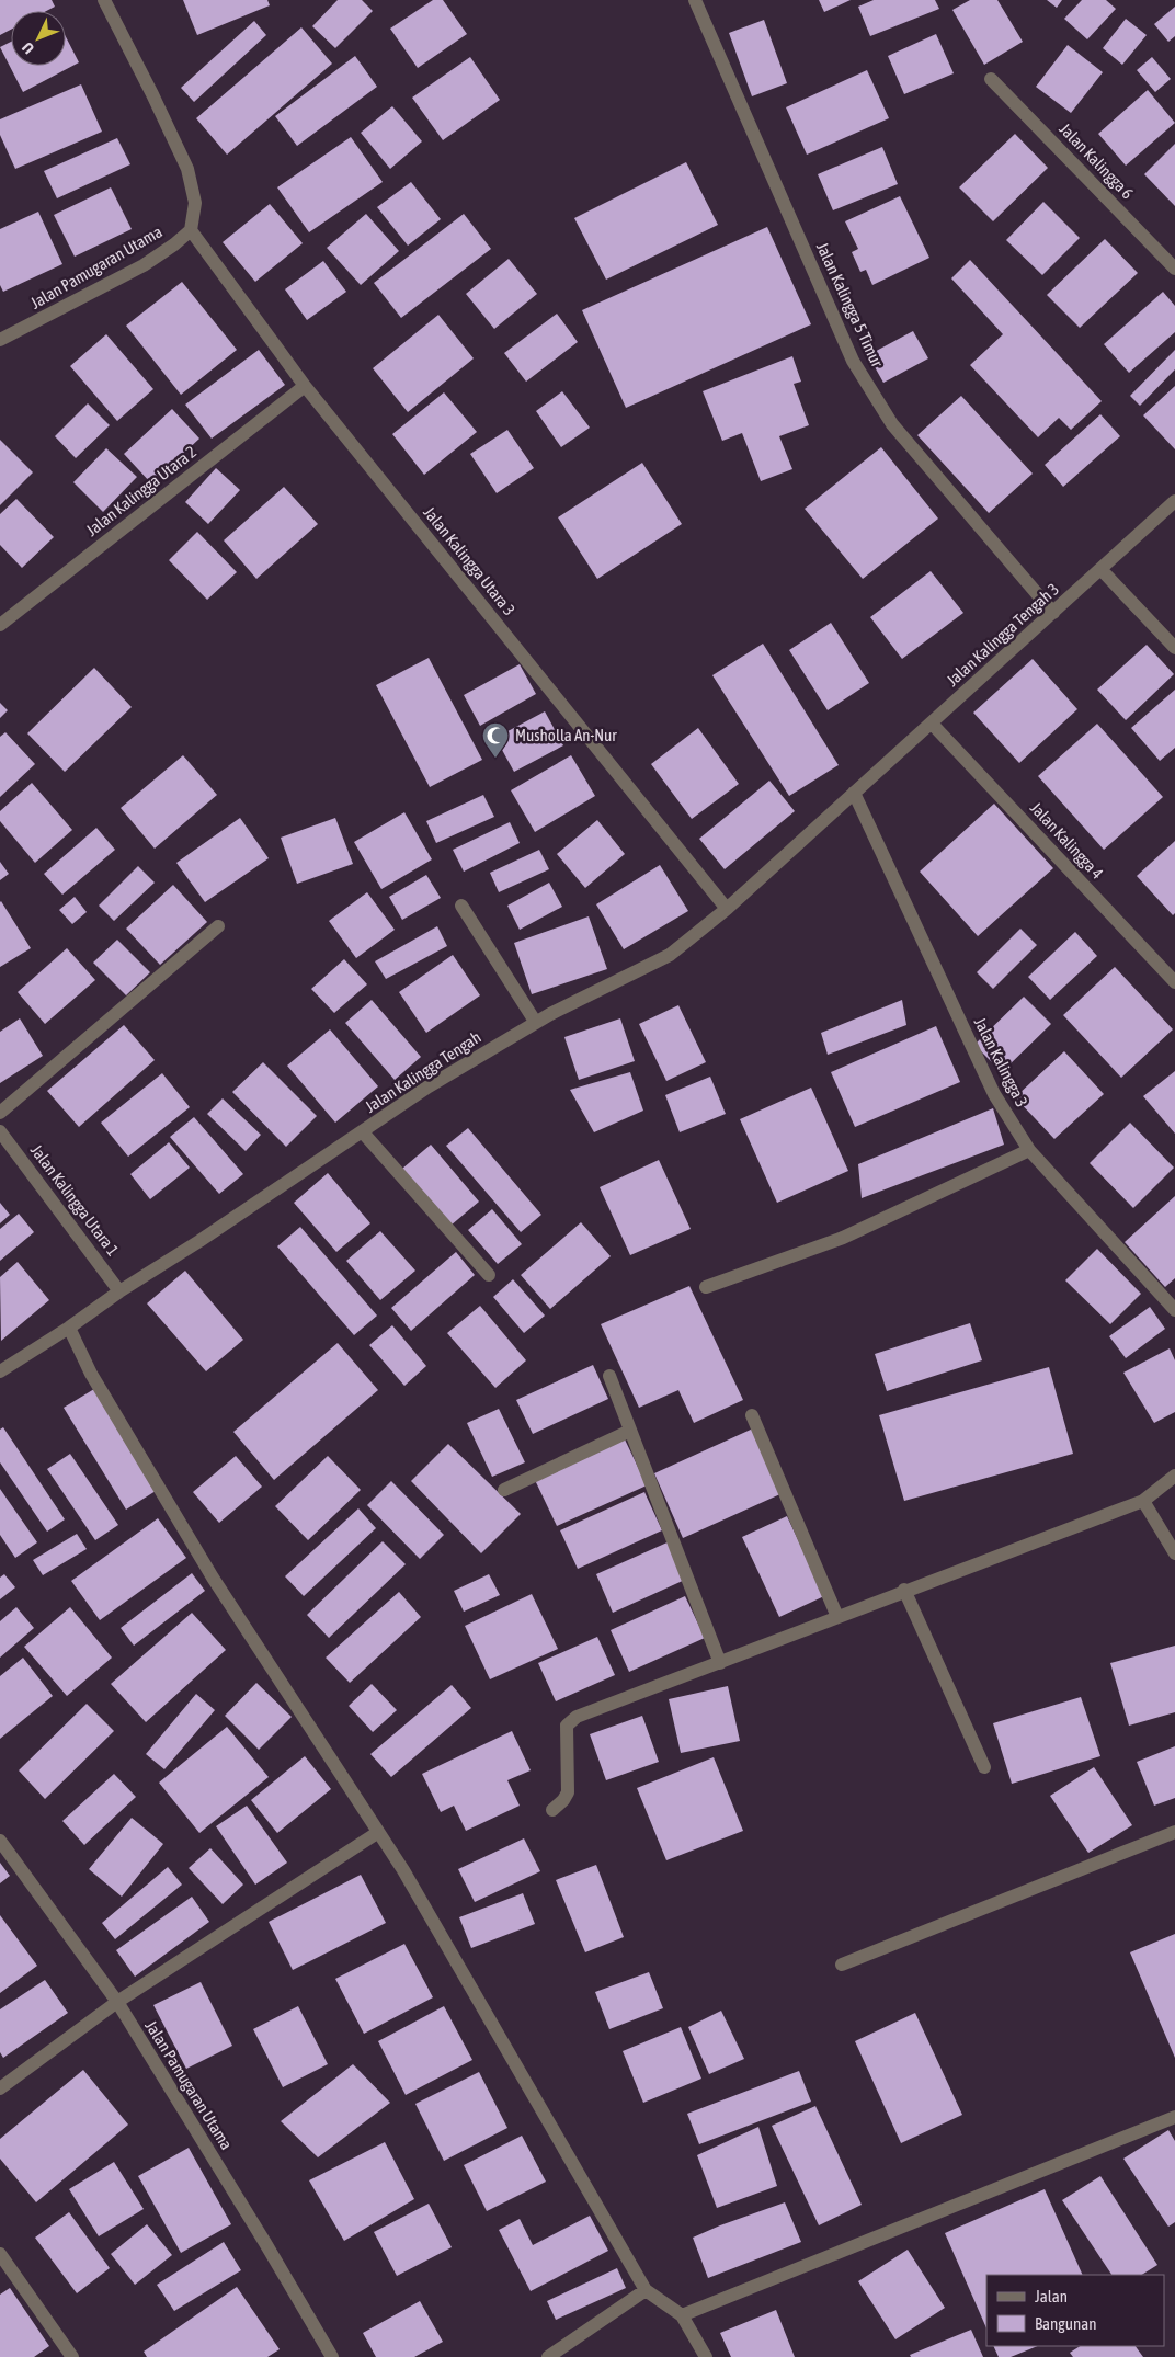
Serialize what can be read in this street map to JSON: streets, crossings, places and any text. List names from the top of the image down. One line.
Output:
{"streets":{"street":["Jalan Kalingga 6","Jalan Pamugaran Utama","Jalan Kalingga 5 Timur","Jalan Kalingga Utara 2","Jalan Kalingga Utara 3","Jalan Kalingga Tengah 3","Jalan Kalingga 4","Jalan Kalingga 3","Jalan Kalingga Tengah","Jalan Kalingga Utara 1"]},"crossings":[["Jalan Pamugaran Utama","Jalan Kalingga Utara 3"],["Jalan Kalingga 5 Timur","Jalan Kalingga Tengah 3"],["Jalan Kalingga Utara 2","Jalan Kalingga Utara 3"],["Jalan Kalingga Utara 3","Jalan Kalingga Tengah"],["Jalan Kalingga Tengah 3","Jalan Kalingga 4"],["Jalan Kalingga Tengah 3","Jalan Kalingga 3"],["Jalan Kalingga Tengah 3","Jalan Kalingga Tengah"],["Jalan Kalingga 3","Jalan Kalingga Tengah"],["Jalan Kalingga Tengah","Jalan Kalingga Utara 1"]],"places":{"mosque":["Musholla An-Nur"]},"legend":["Jalan","Bangunan"],"north":"bottom left"}
